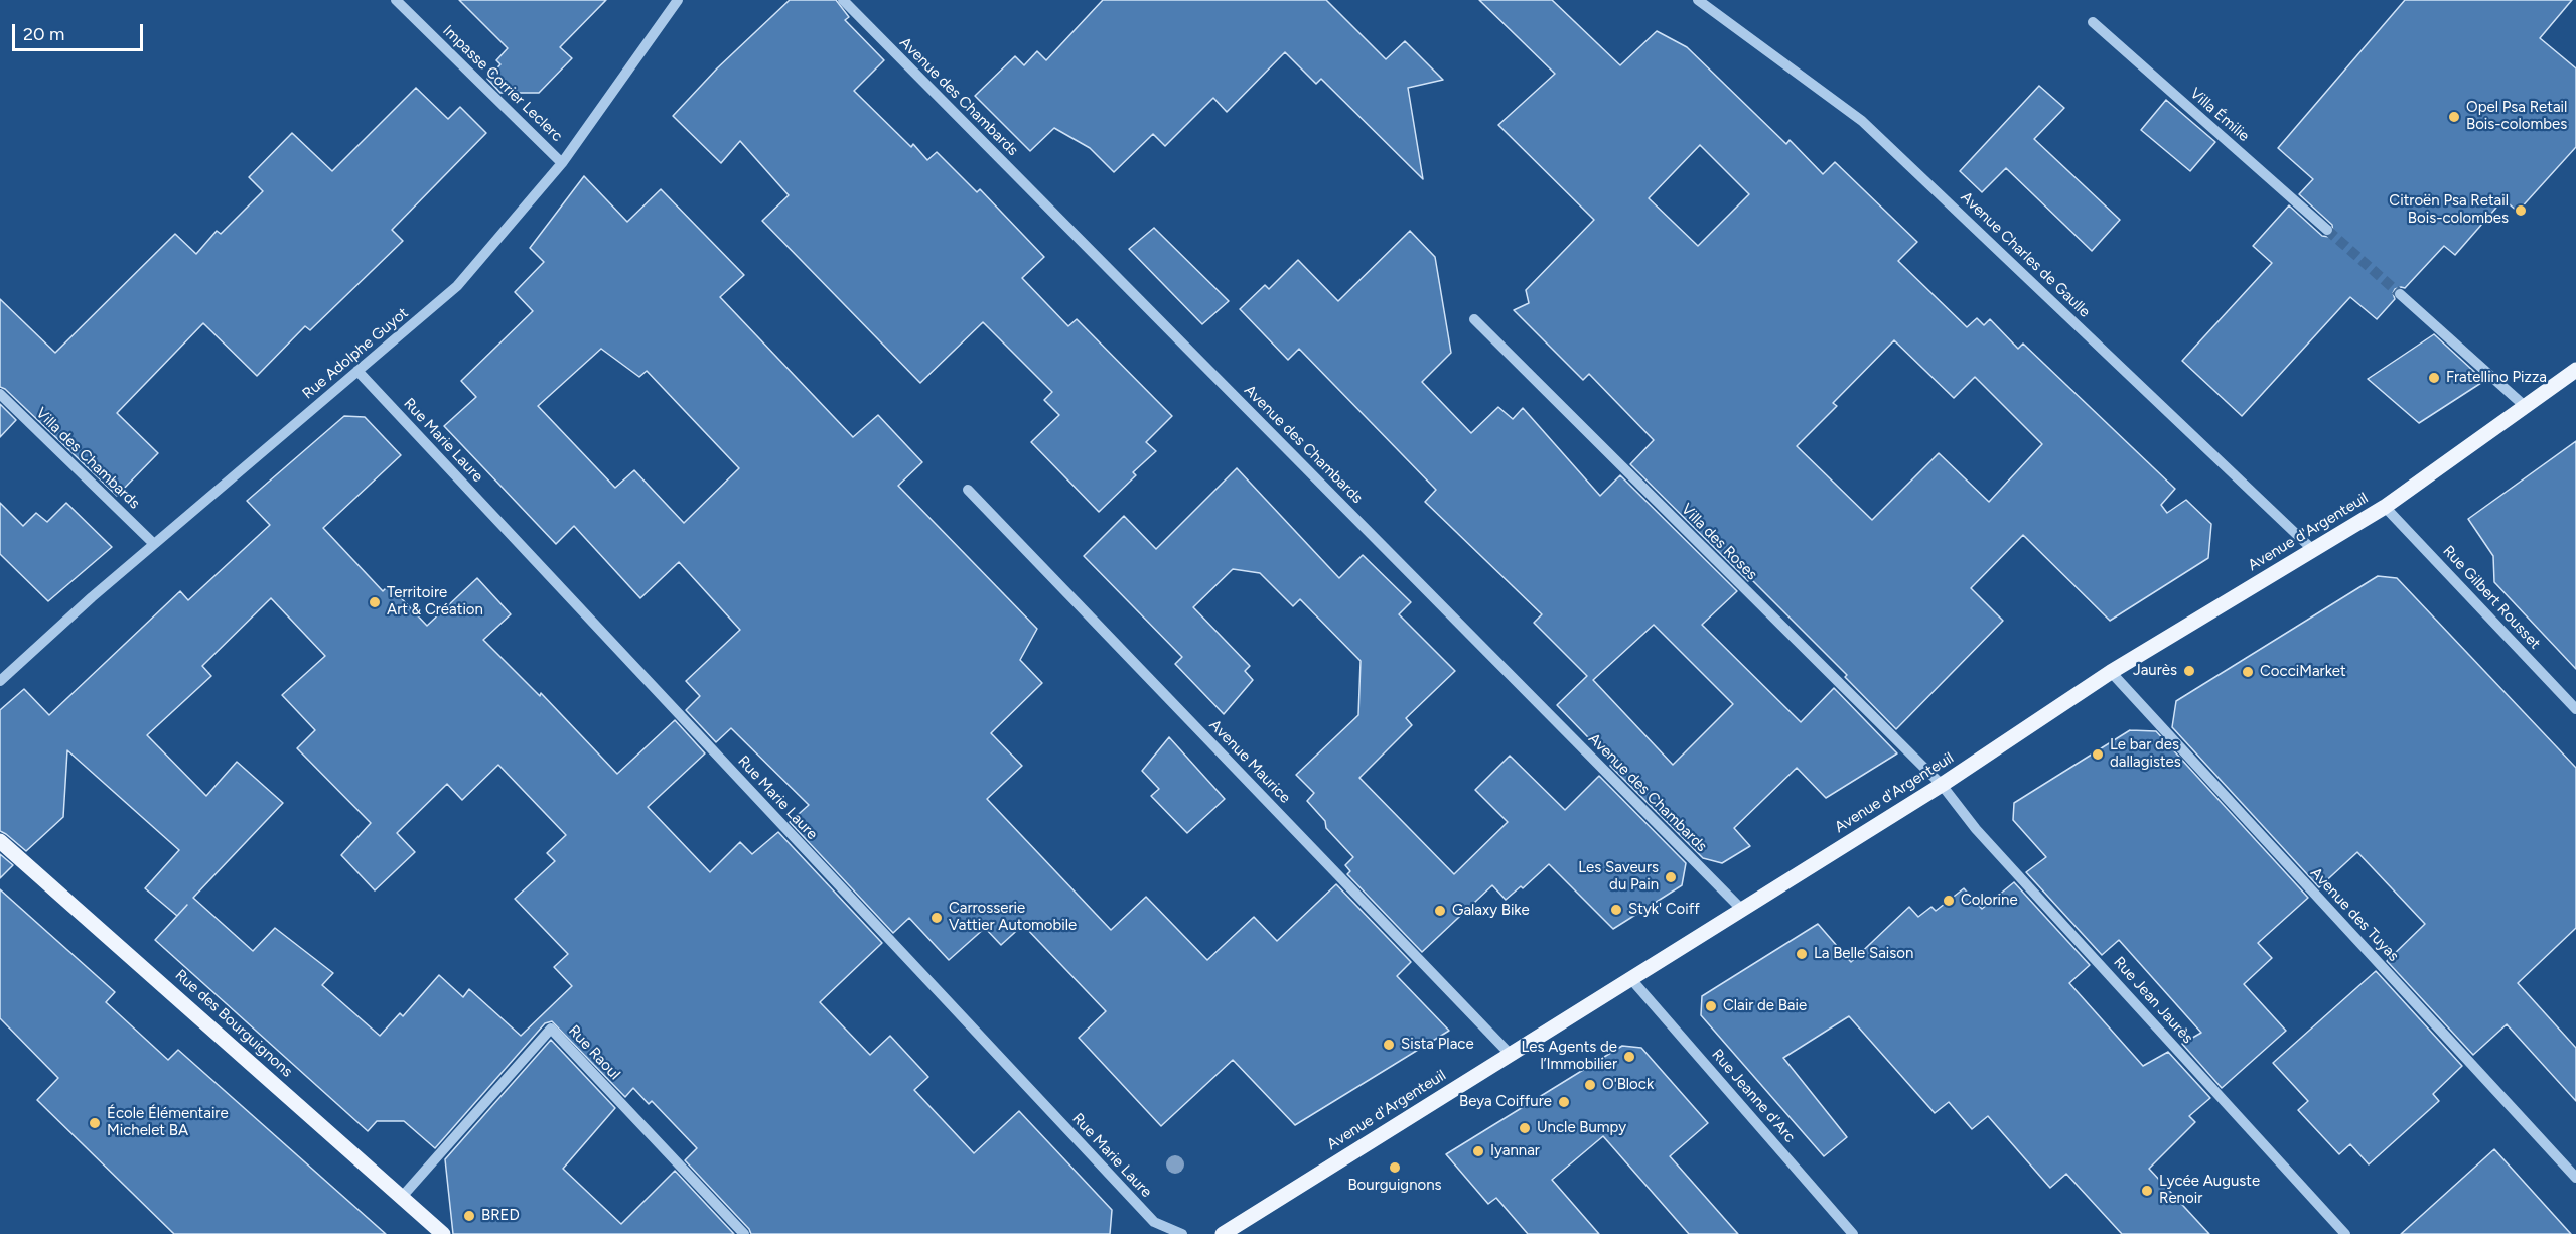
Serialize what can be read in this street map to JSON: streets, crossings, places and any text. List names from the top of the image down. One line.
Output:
{"streets":{"main road":["Avenue d'Argenteuil","Rue des Bourguignons"],"street":["Impasse Corrier Leclerc","Avenue des Chambards","Villa Émilie","Avenue Charles de Gaulle","Rue Adolphe Guyot","Rue Marie Laure","Villa des Chambards","Villa des Roses","Rue Gilbert Rousset","Avenue Maurice","Avenue des Tuyas","Rue Jean Jaurès","Rue Raoul","Rue Jeanne d'Arc"]},"crossings":[["Impasse Corrier Leclerc","Rue Adolphe Guyot"],["Avenue des Chambards","Avenue d'Argenteuil"],["Avenue Charles de Gaulle","Avenue d'Argenteuil"],["Rue Adolphe Guyot","Rue Marie Laure"],["Rue Adolphe Guyot","Villa des Chambards"],["Avenue d'Argenteuil","Villa des Roses"],["Avenue d'Argenteuil","Rue Gilbert Rousset"],["Avenue d'Argenteuil","Avenue Maurice"],["Avenue d'Argenteuil","Avenue des Tuyas"],["Avenue d'Argenteuil","Rue Jean Jaurès"],["Avenue d'Argenteuil","Rue Jeanne d'Arc"],["Villa des Roses","Rue Jean Jaurès"],["Rue des Bourguignons","Rue Raoul"]],"places":["Opel Psa Retail Bois-colombes","Citroën Psa Retail Bois-colombes","Fratellino Pizza","Territoire Art & Création","Jaurès","CocciMarket","Le bar des dallagistes","Les Saveurs du Pain","Colorine","Styk' Coiff","Galaxy Bike","Carrosserie Vattier Automobile","La Belle Saison","Clair de Baie","Sista Place","Les Agents de l’Immobilier","O'Block","Beya Coiffure","École Élémentaire Michelet BA","Uncle Bumpy","Iyannar","Bourguignons","Lycée Auguste Renoir","BRED"],"scale_bar":"20 m"}
